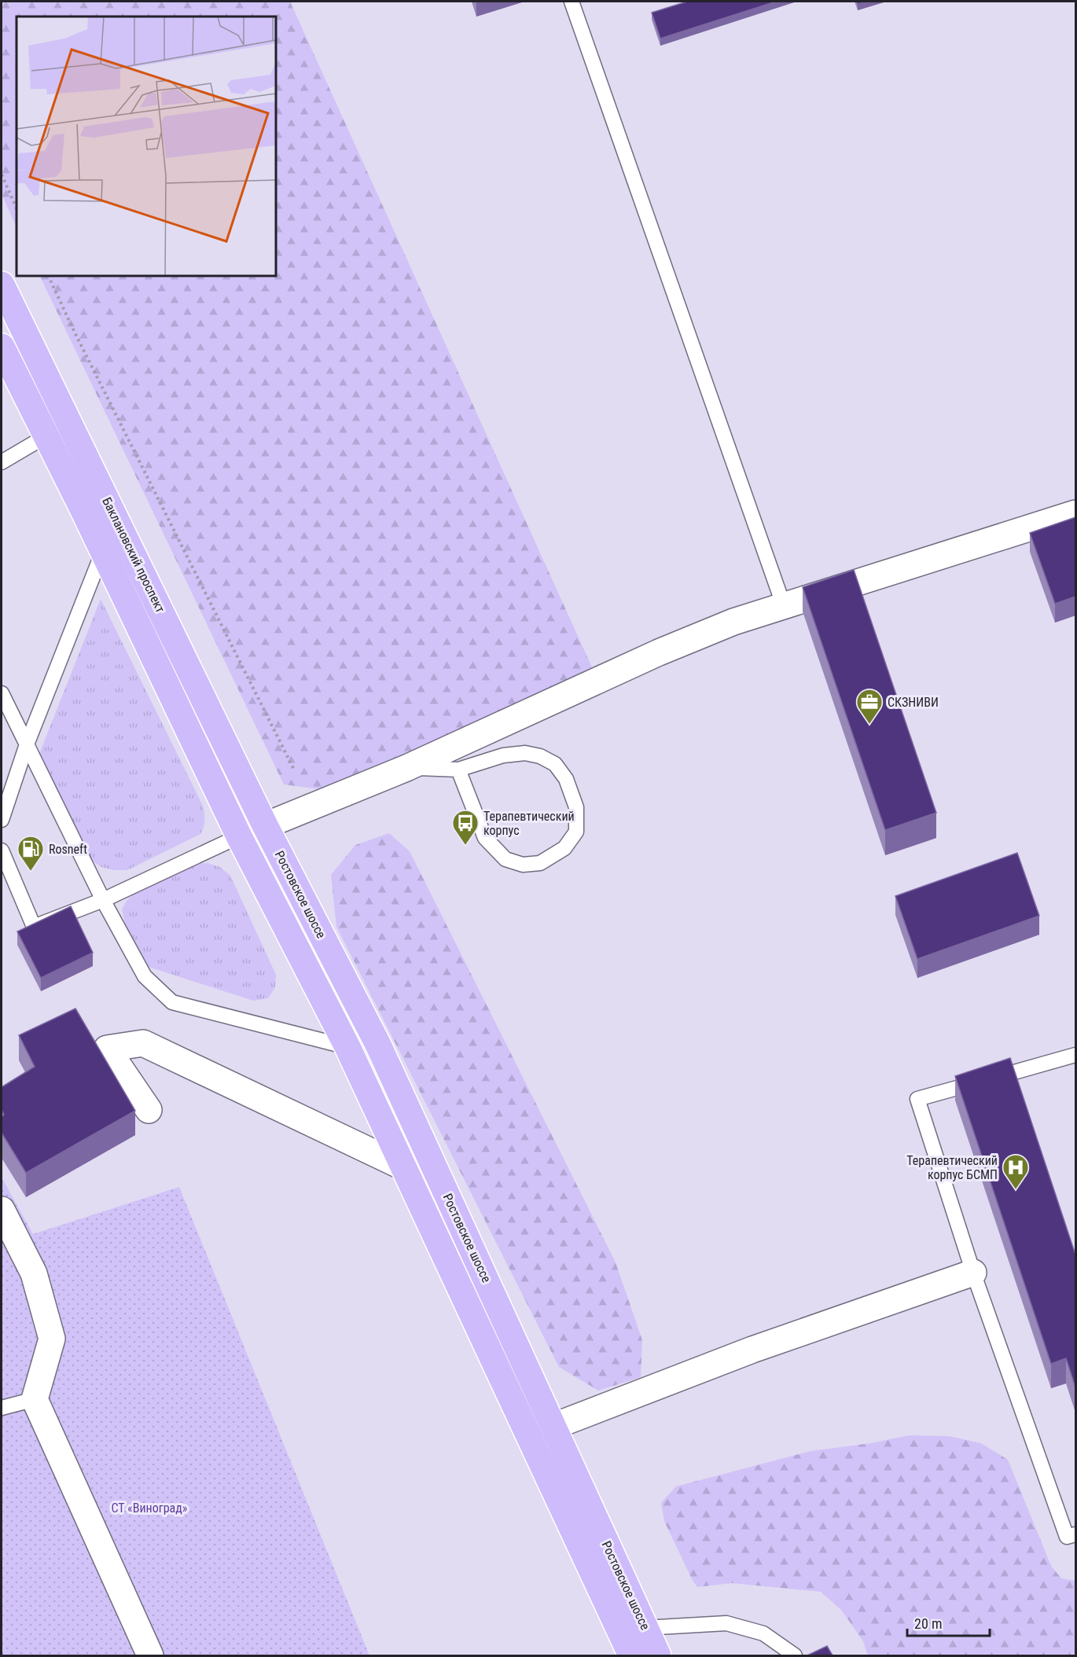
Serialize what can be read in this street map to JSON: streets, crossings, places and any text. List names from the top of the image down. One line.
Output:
{"streets":{"main road":["Баклановский проспект","Ростовское шоссе"]},"crossings":[["Баклановский проспект","Ростовское шоссе"]],"parks":["СТ «Виноград»"],"places":{"office":["СКЗНИВИ"],"bus stop":["Терапевтический корпус"],"fuel station":["Rosneft"],"hospital":["Терапевтический корпус БСМП"]},"scale_bar":"20 m"}
